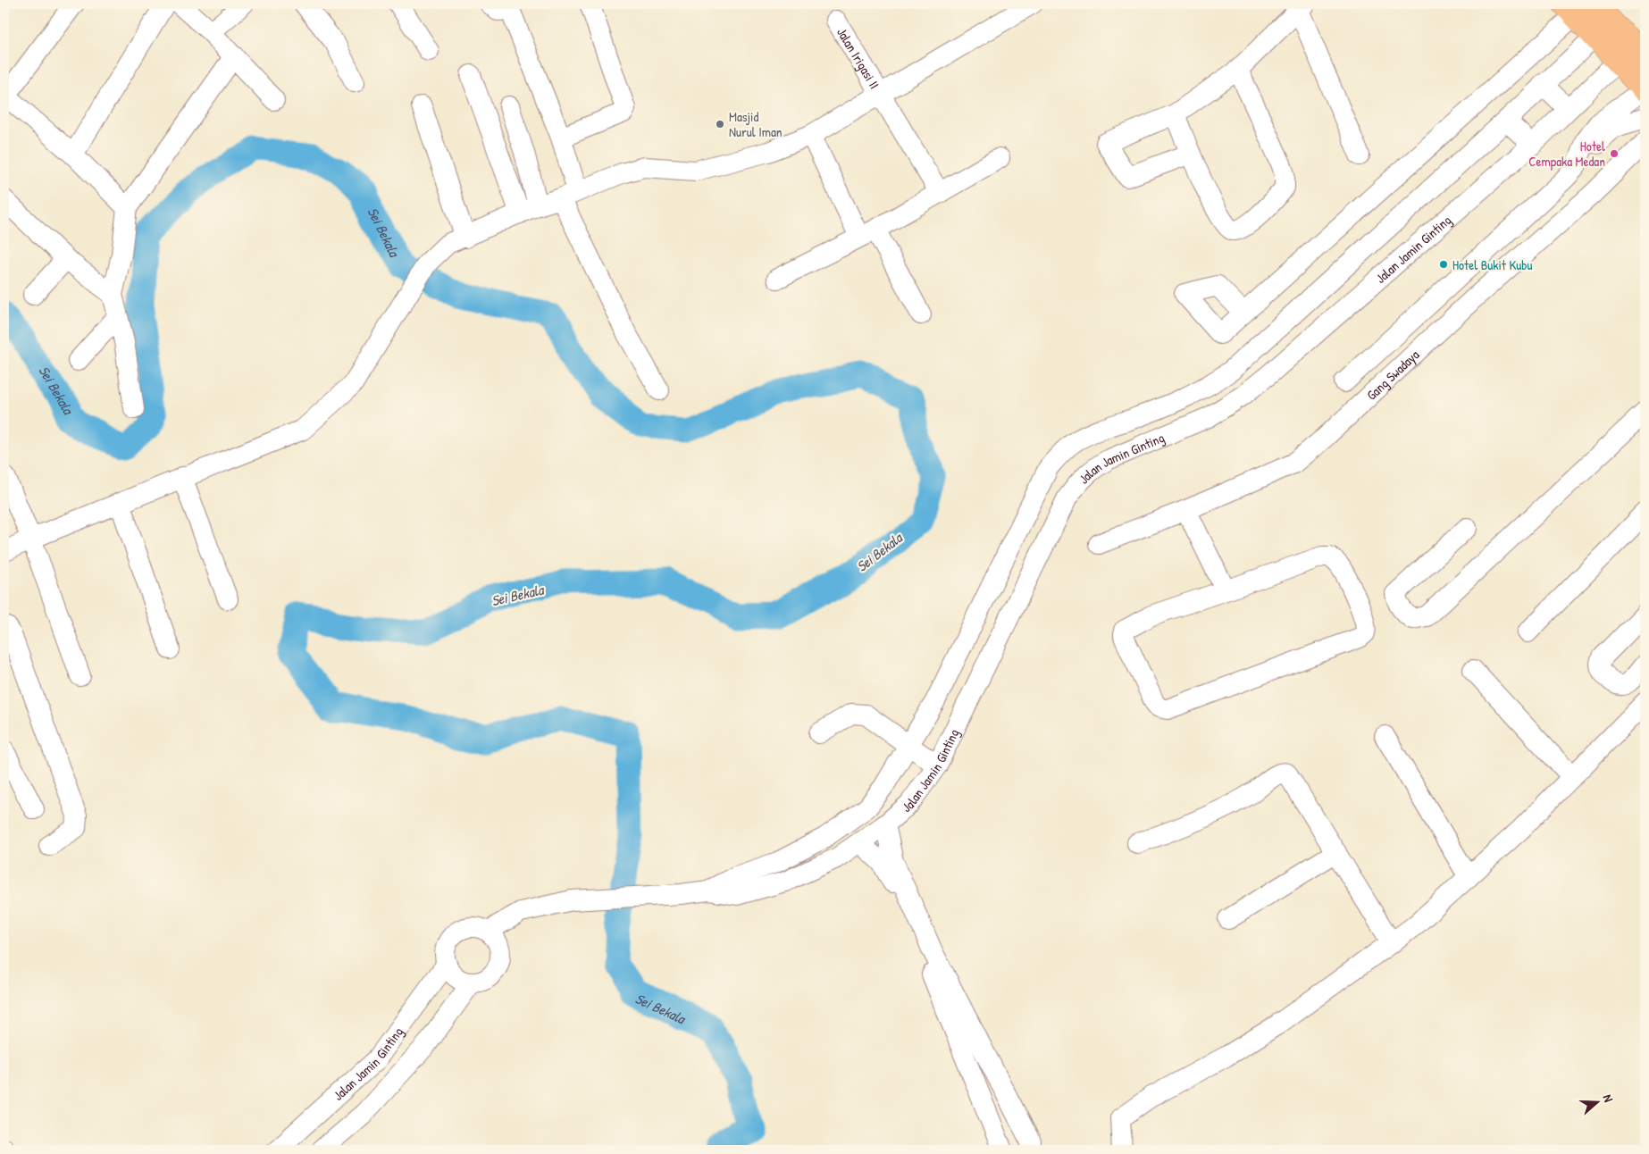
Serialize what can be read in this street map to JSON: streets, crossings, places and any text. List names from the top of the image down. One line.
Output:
{"streets":{"street":["Jalan Irigasi II","Jalan Jamin Ginting","Gang Swadaya"]},"water":["Sei Bekala"],"places":["Masjid Nurul Iman","Hotel Cempaka Medan","Hotel Bukit Kubu"],"north":"right"}
